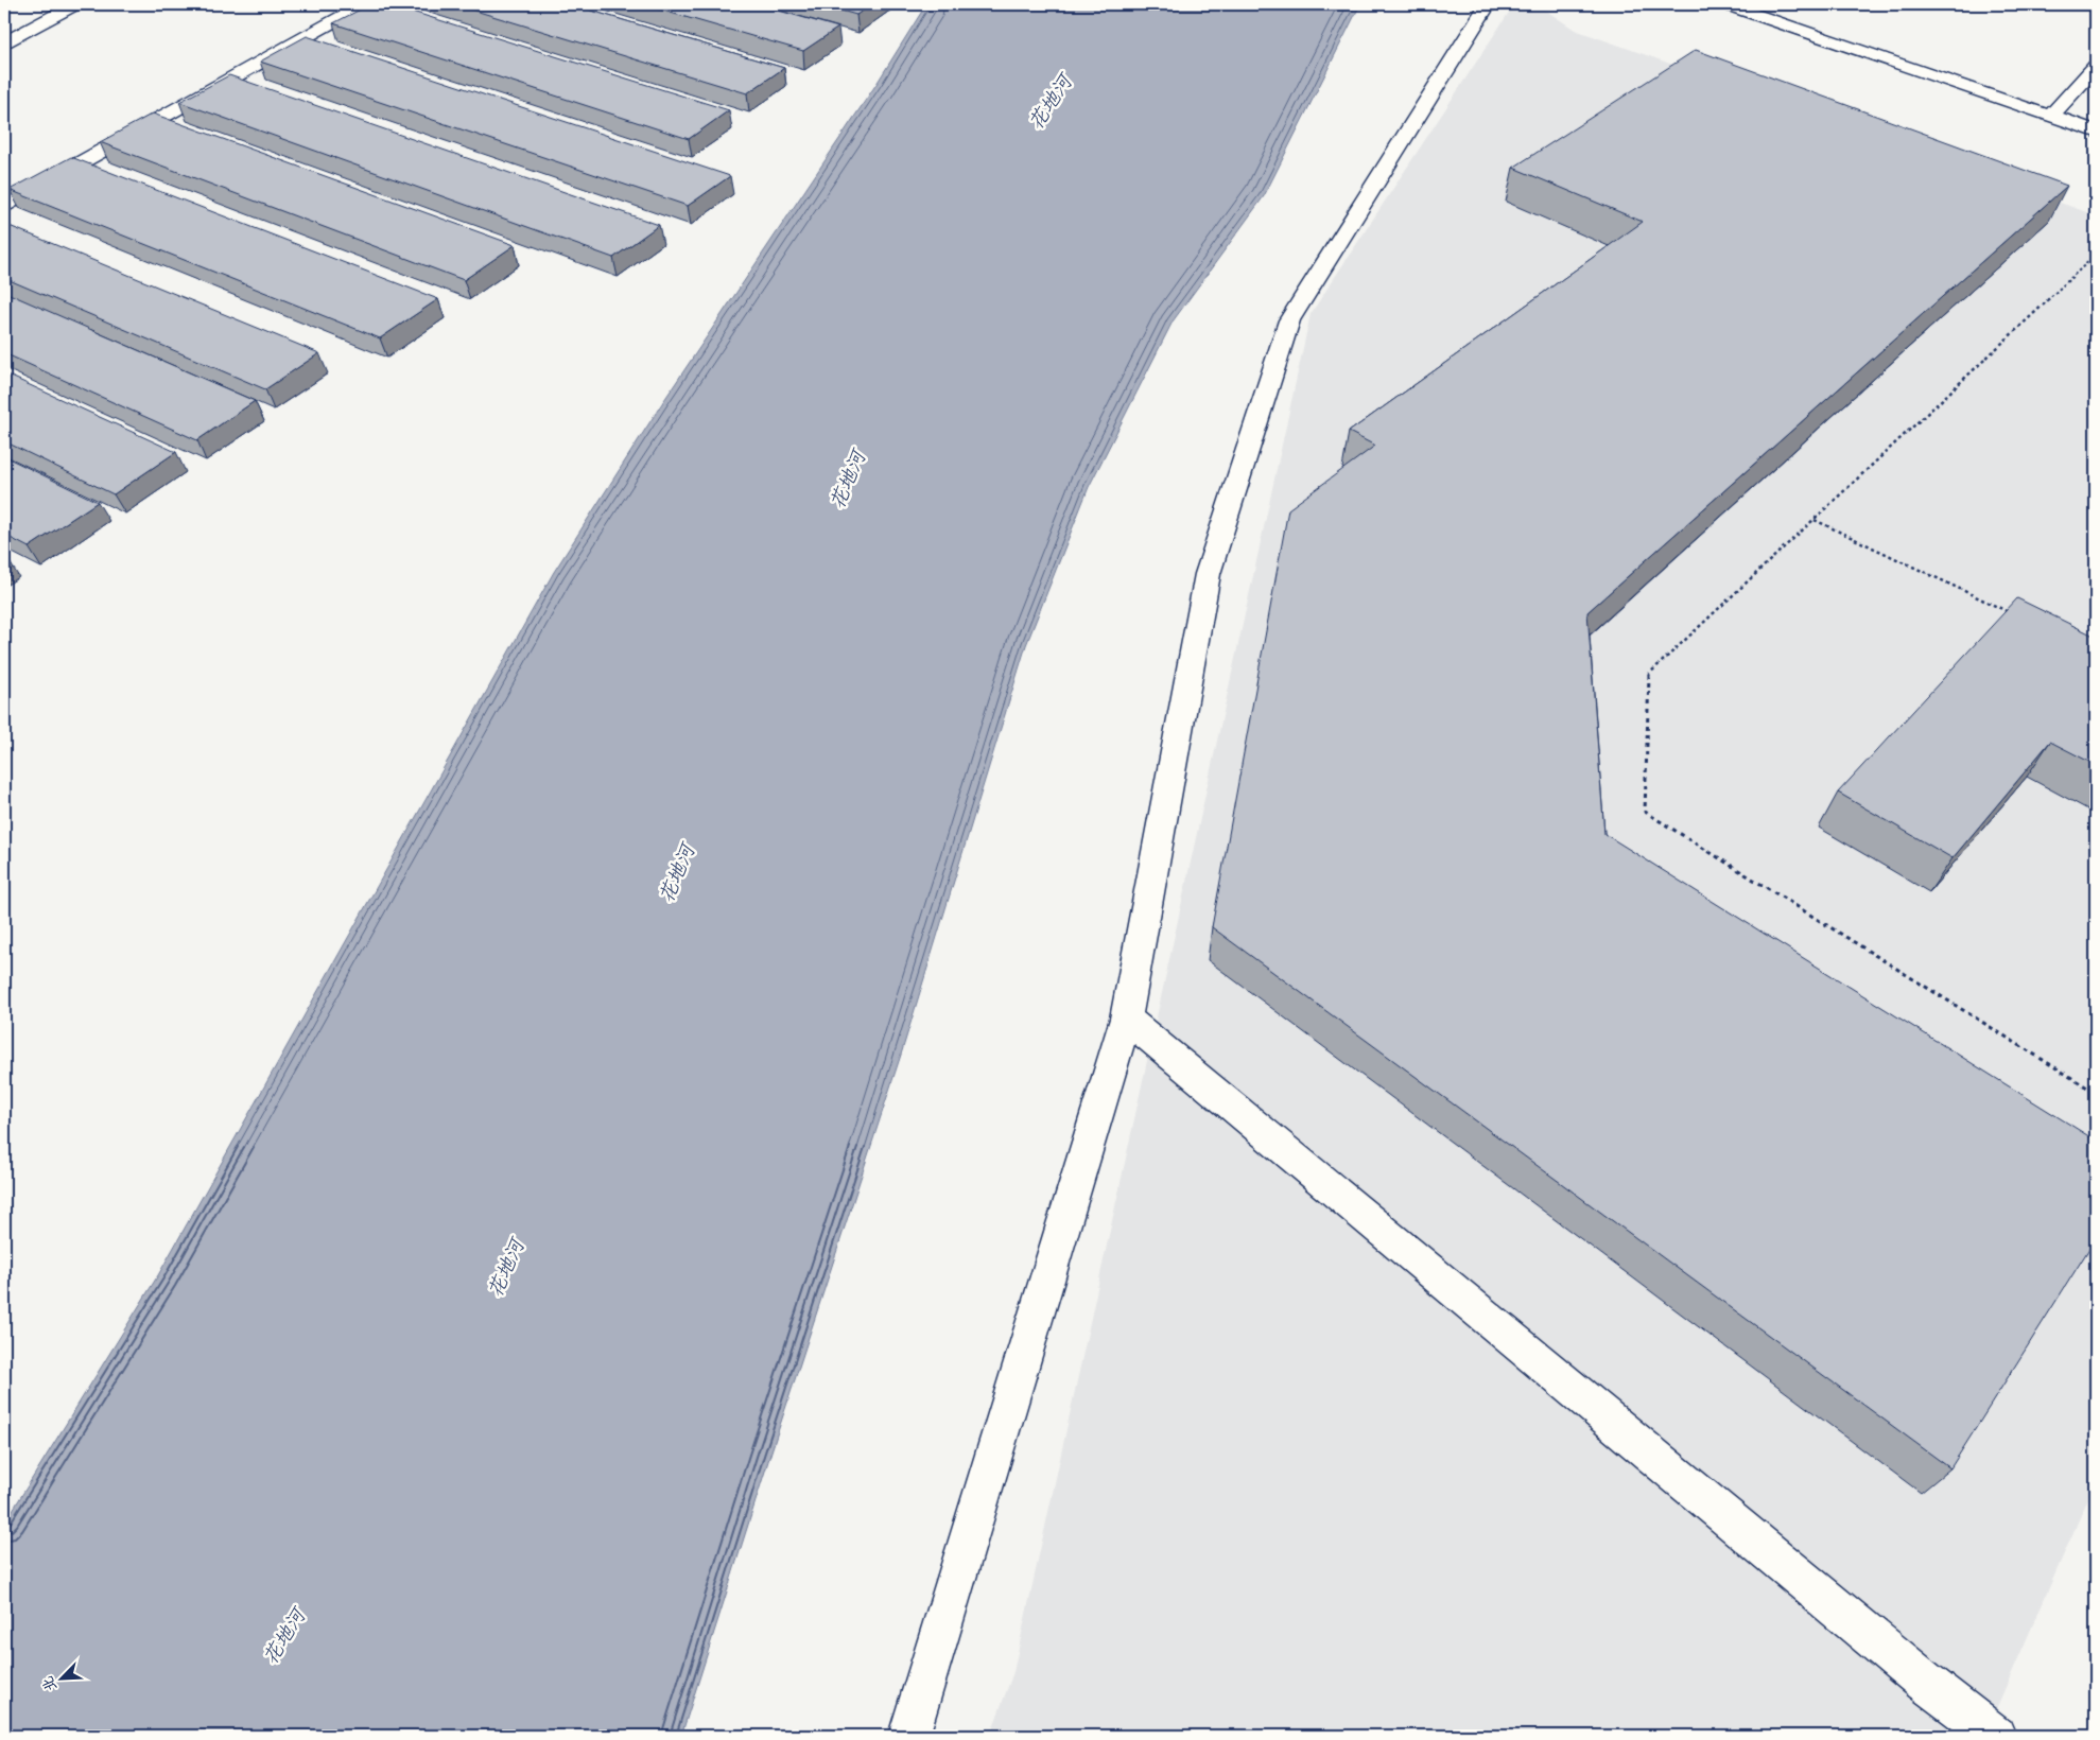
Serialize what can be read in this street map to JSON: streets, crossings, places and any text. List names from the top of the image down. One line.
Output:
{"water":["花地河"],"north":"bottom left"}
